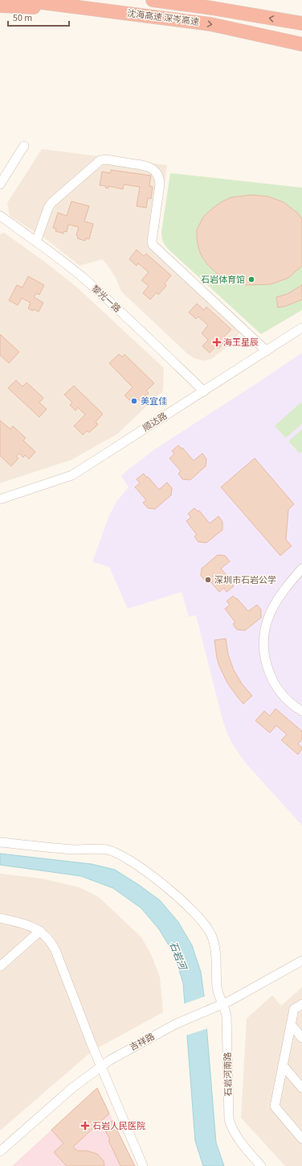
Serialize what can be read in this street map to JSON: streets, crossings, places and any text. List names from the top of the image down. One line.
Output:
{"streets":{"highway":["沈海高速 深岑高速"],"street":["黎光一路","顺达路","吉祥路","石岩河南路"]},"crossings":[["黎光一路","顺达路"],["吉祥路","石岩河南路"]],"water":["石岩河"],"places":{"other":["石岩体育馆","美宜佳","深圳市石岩公学"],"health":["海王星辰","石岩人民医院"]},"scale_bar":"50 m"}
